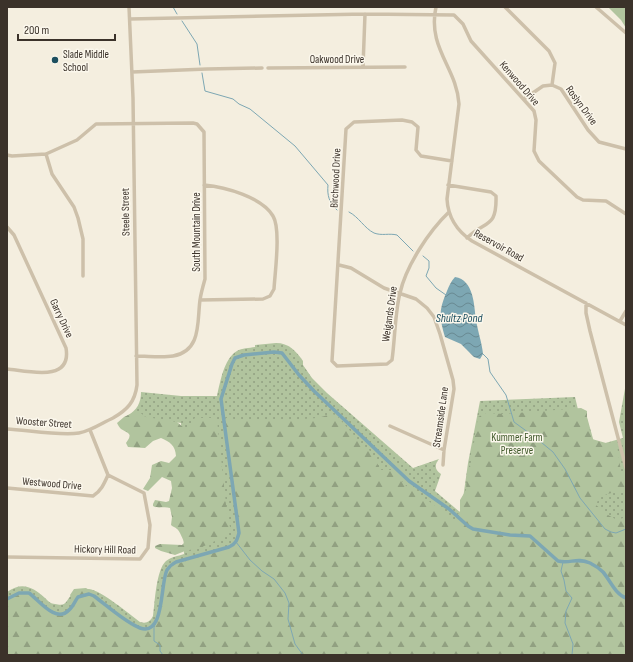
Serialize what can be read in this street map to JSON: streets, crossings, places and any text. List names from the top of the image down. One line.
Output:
{"streets":{"street":["Oakwood Drive","Kenwood Drive","Roslyn Drive","Birchwood Drive","Steele Street","South Mountain Drive","Reservoir Road","Weigands Drive","Garry Drive","Streamside Lane","Wooster Street","Westwood Drive","Hickory Hill Road"]},"crossings":[["Kenwood Drive","Roslyn Drive"],["Kenwood Drive","Steele Street"],["Kenwood Drive","Reservoir Road"],["Birchwood Drive","Reservoir Road"],["Birchwood Drive","Weigands Drive"],["Birchwood Drive","Streamside Lane"],["Steele Street","South Mountain Drive"],["Steele Street","Wooster Street"],["Reservoir Road","Weigands Drive"],["Weigands Drive","Streamside Lane"],["Westwood Drive","Hickory Hill Road"]],"water":["Shultz Pond"],"parks":["Kummer Farm Preserve"],"places":["Slade Middle School"],"scale_bar":"200 m"}
